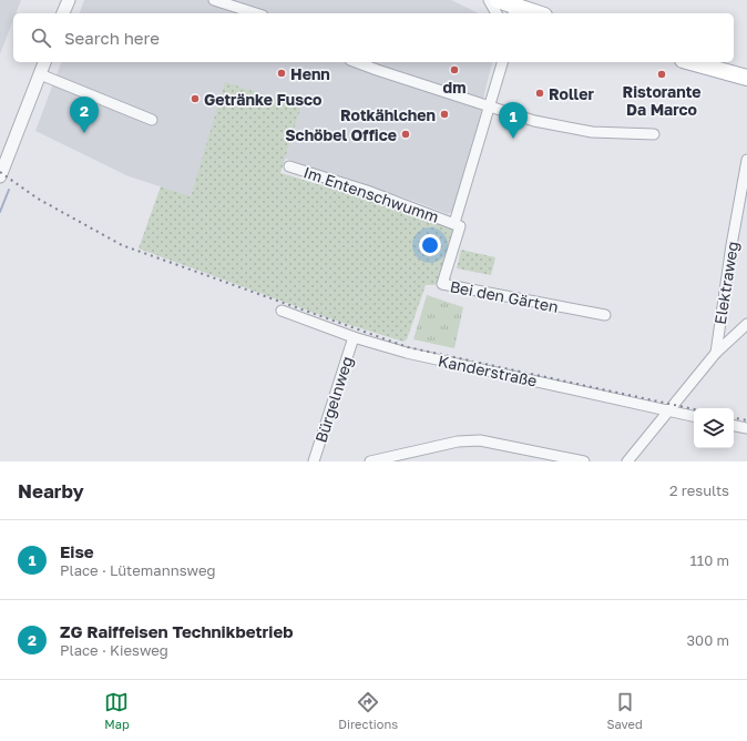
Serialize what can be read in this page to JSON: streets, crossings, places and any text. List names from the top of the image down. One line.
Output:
{"streets":{"street":["Im Entenschwumm","Elektraweg","Bei den Gärten","Kanderstraße","Bürgelnweg"]},"crossings":[["Im Entenschwumm","Bei den Gärten"],["Kanderstraße","Bürgelnweg"]],"places":["dm","Henn","Ristorante Da Marco","Roller","Getränke Fusco","Rotkählchen","Schöbel Office"],"page":{"search":"Search here","pins":["2","1"],"heading":["Nearby","2 results"],"list":[{"mark":"1","name":"Eise","note":"Place · Lütemannsweg","value":"110 m"},{"mark":"2","name":"ZG Raiffeisen Technikbetrieb","note":"Place · Kiesweg","value":"300 m"}],"nav":["Map","Directions","Saved"]}}
